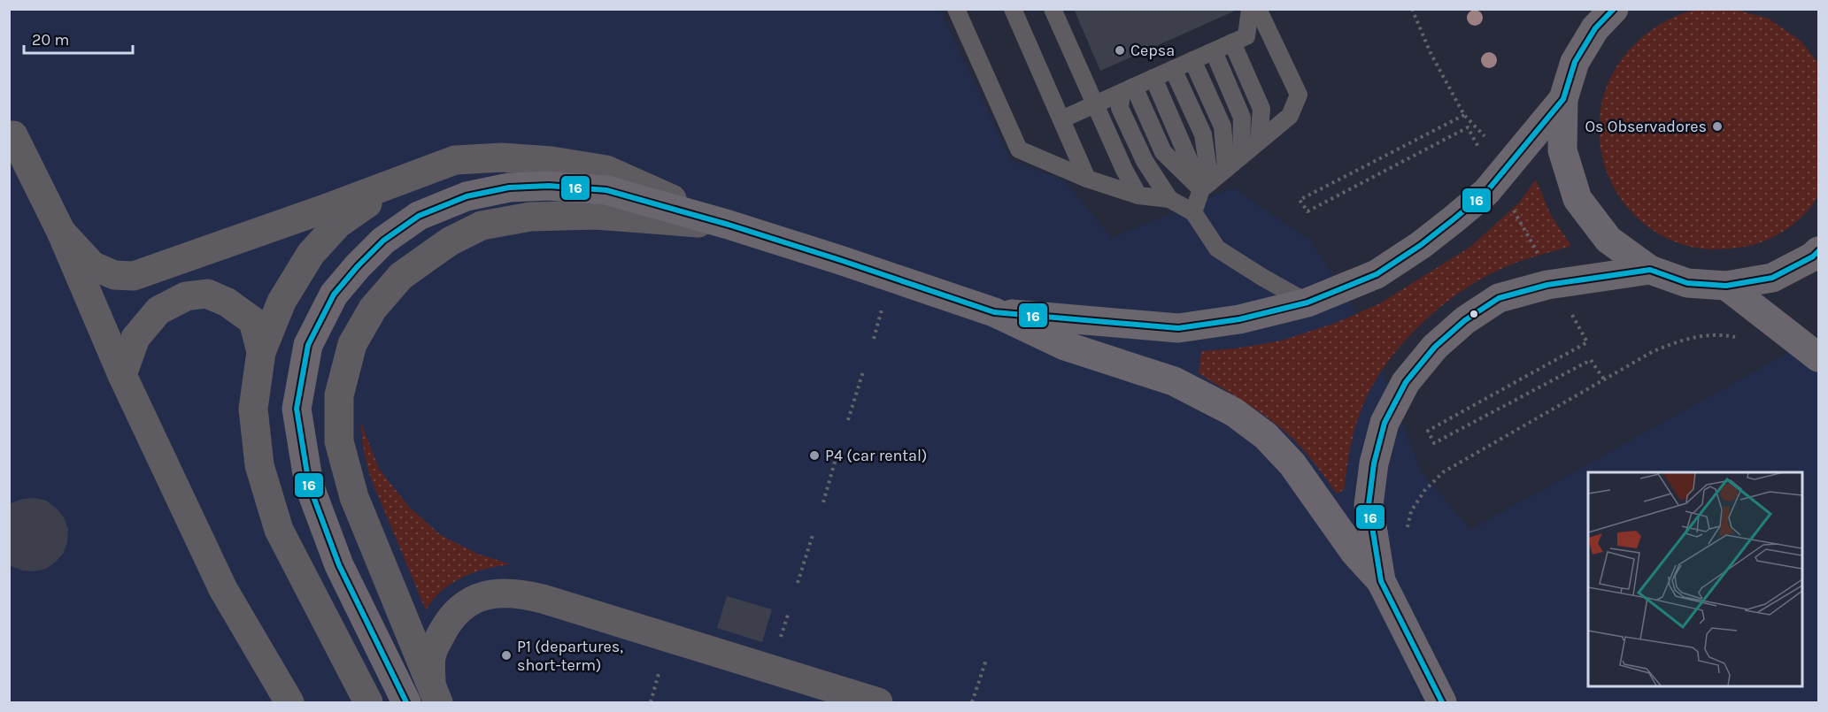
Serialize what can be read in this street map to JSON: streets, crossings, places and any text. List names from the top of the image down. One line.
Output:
{"places":["Cepsa","Os Observadores","P4 (car rental)","P1 (departures, short-term)"],"lines":["transit line 16"],"scale_bar":"20 m"}
